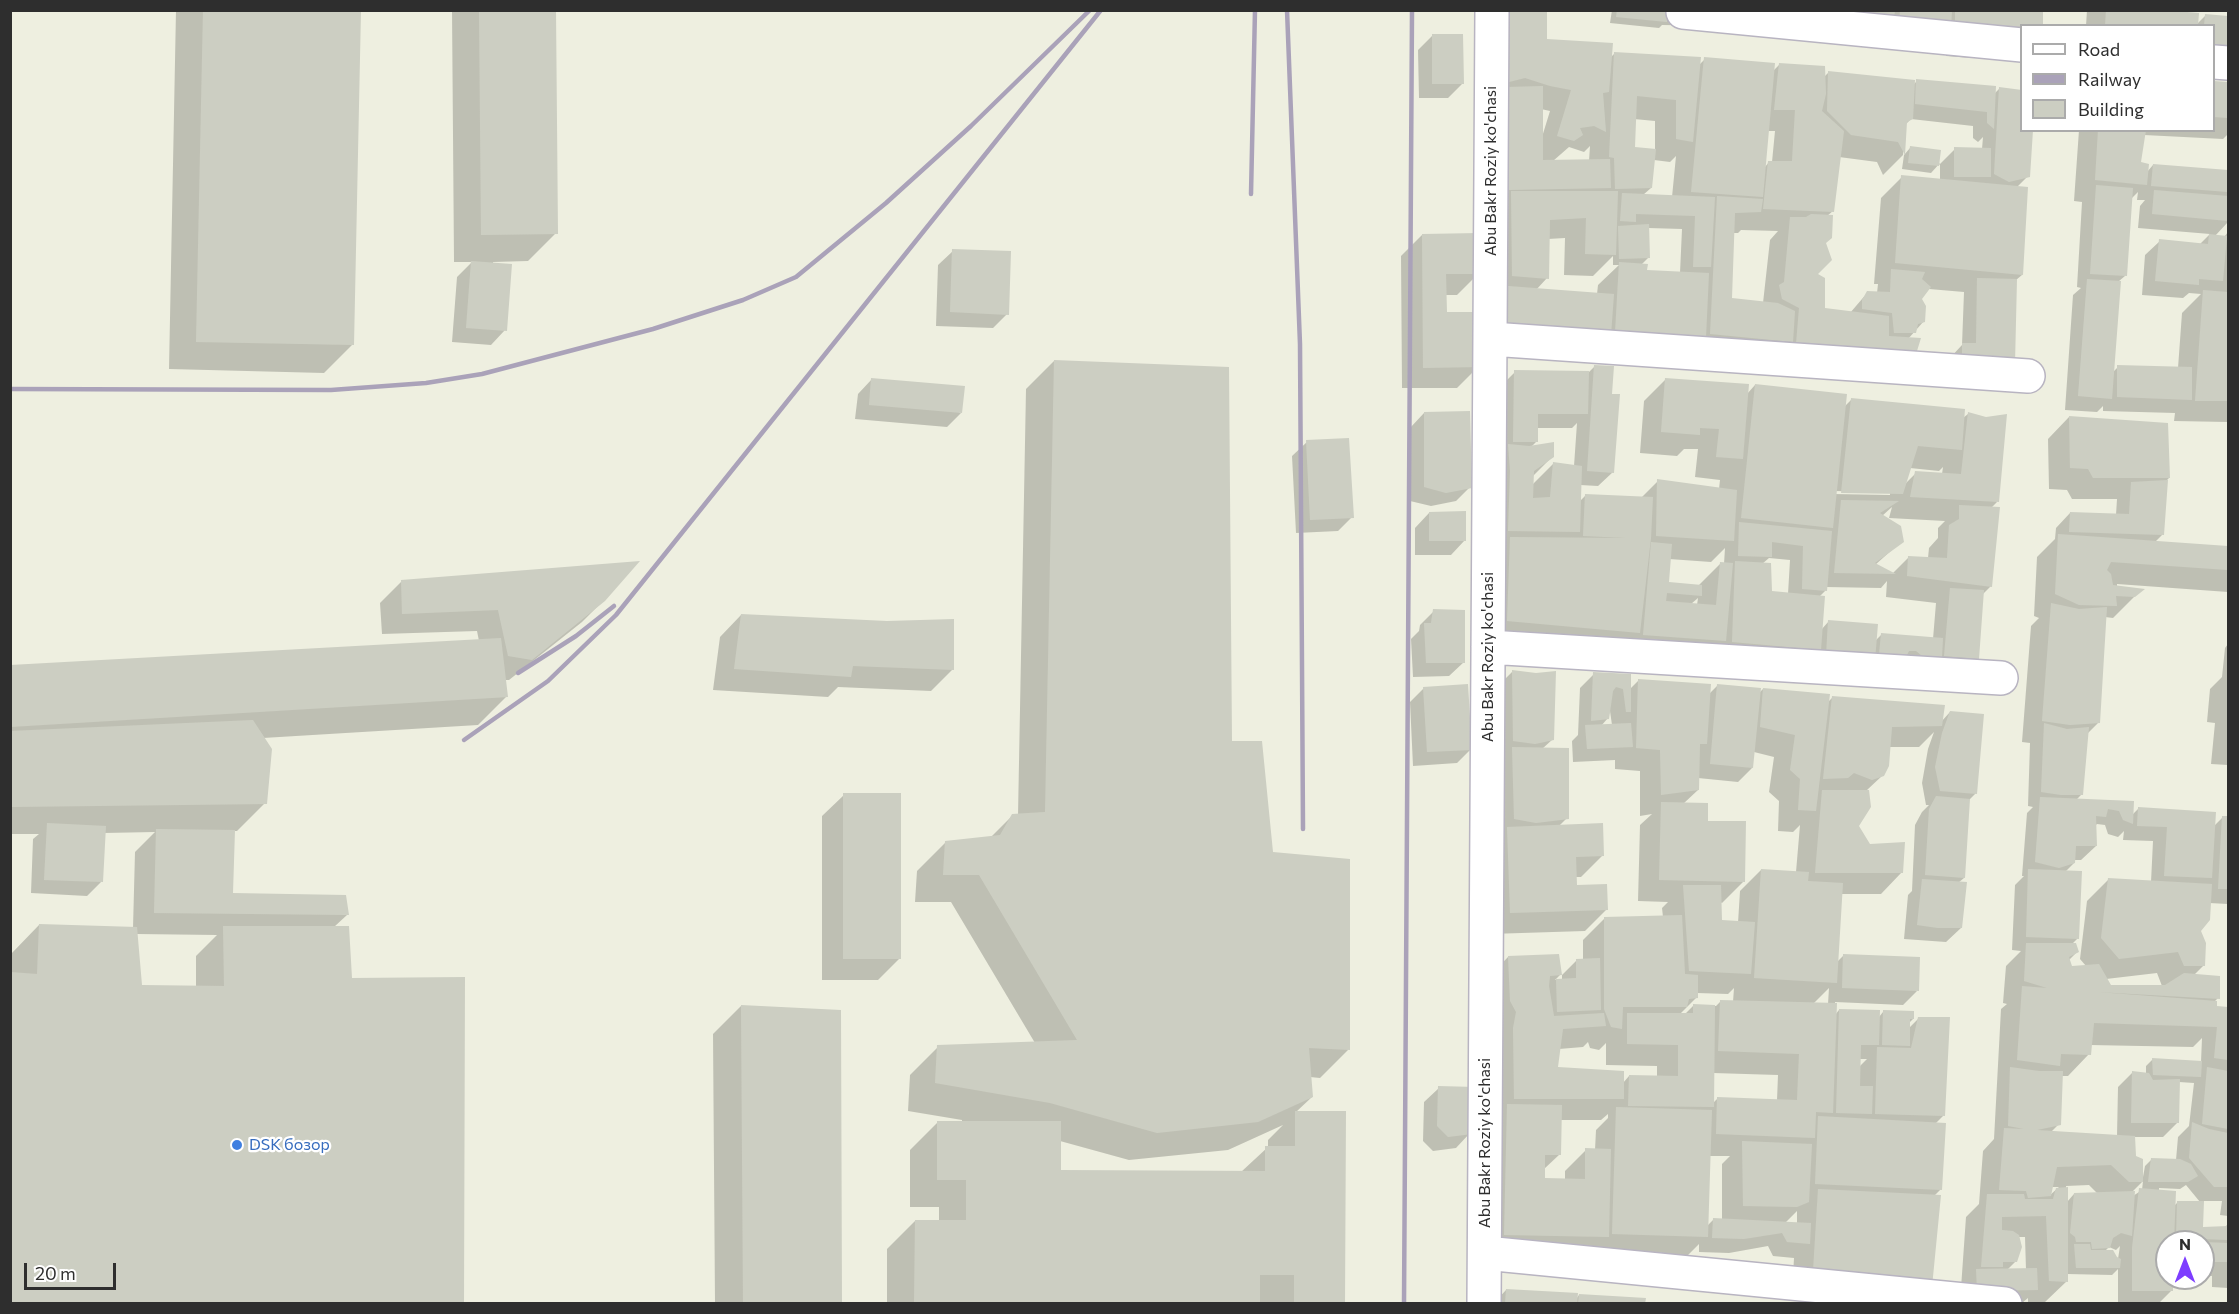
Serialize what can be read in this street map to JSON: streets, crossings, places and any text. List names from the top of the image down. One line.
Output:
{"streets":{"street":["Abu Bakr Roziy ko'chasi"]},"places":["DSK бозор"],"legend":["Road","Railway","Building"],"scale_bar":"20 m","north":"top"}
